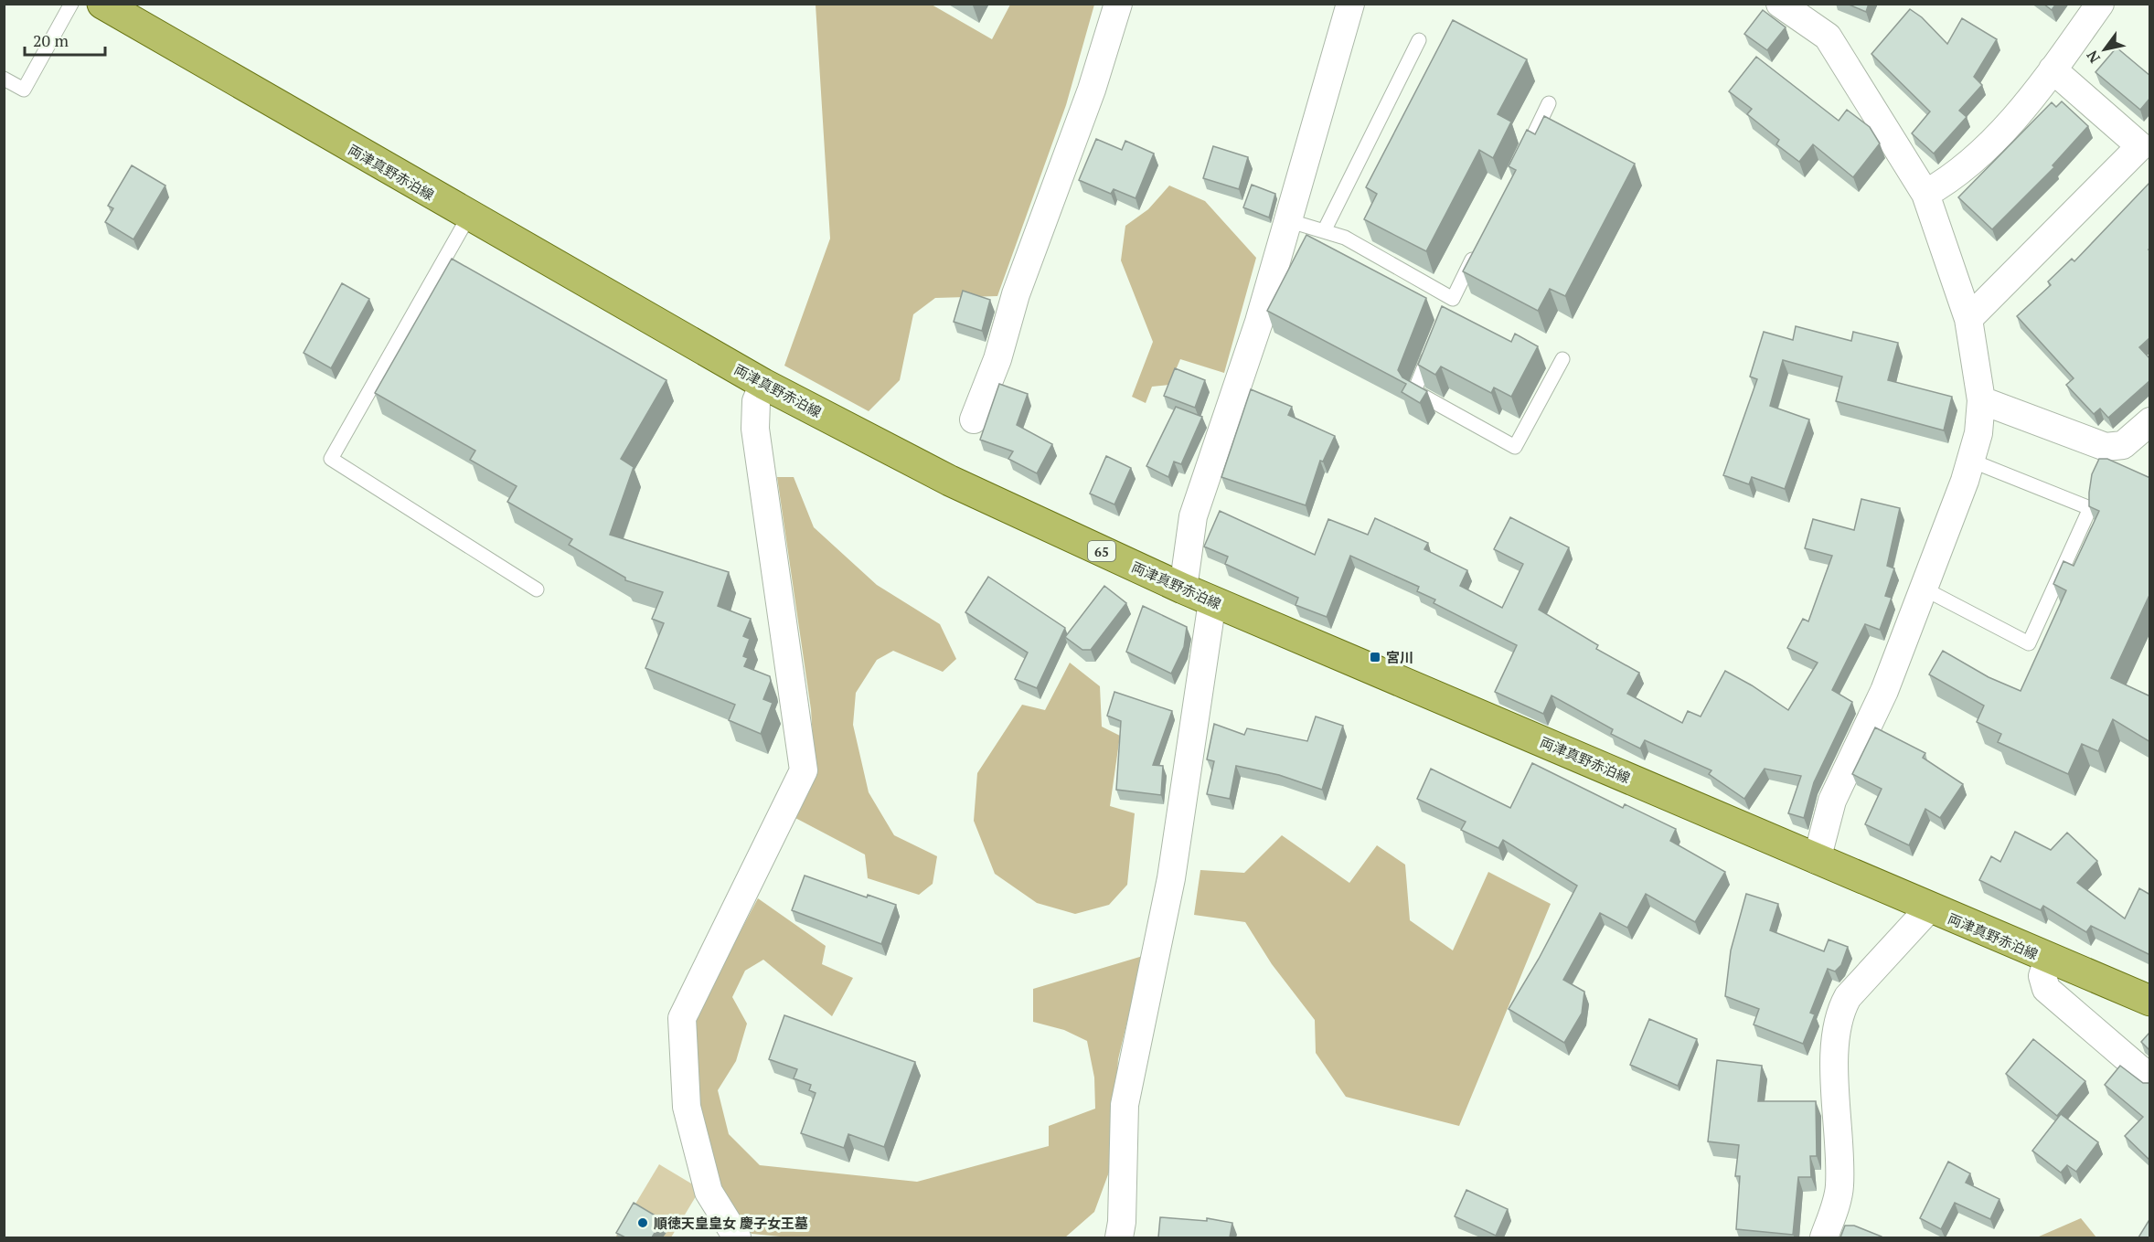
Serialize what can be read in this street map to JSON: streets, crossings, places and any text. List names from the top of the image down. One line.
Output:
{"streets":{"main road":["両津真野赤泊線","65"]},"places":{"transit":["宮川"],"other":["順徳天皇皇女 慶子女王墓"]},"scale_bar":"20 m","north":"bottom left"}
